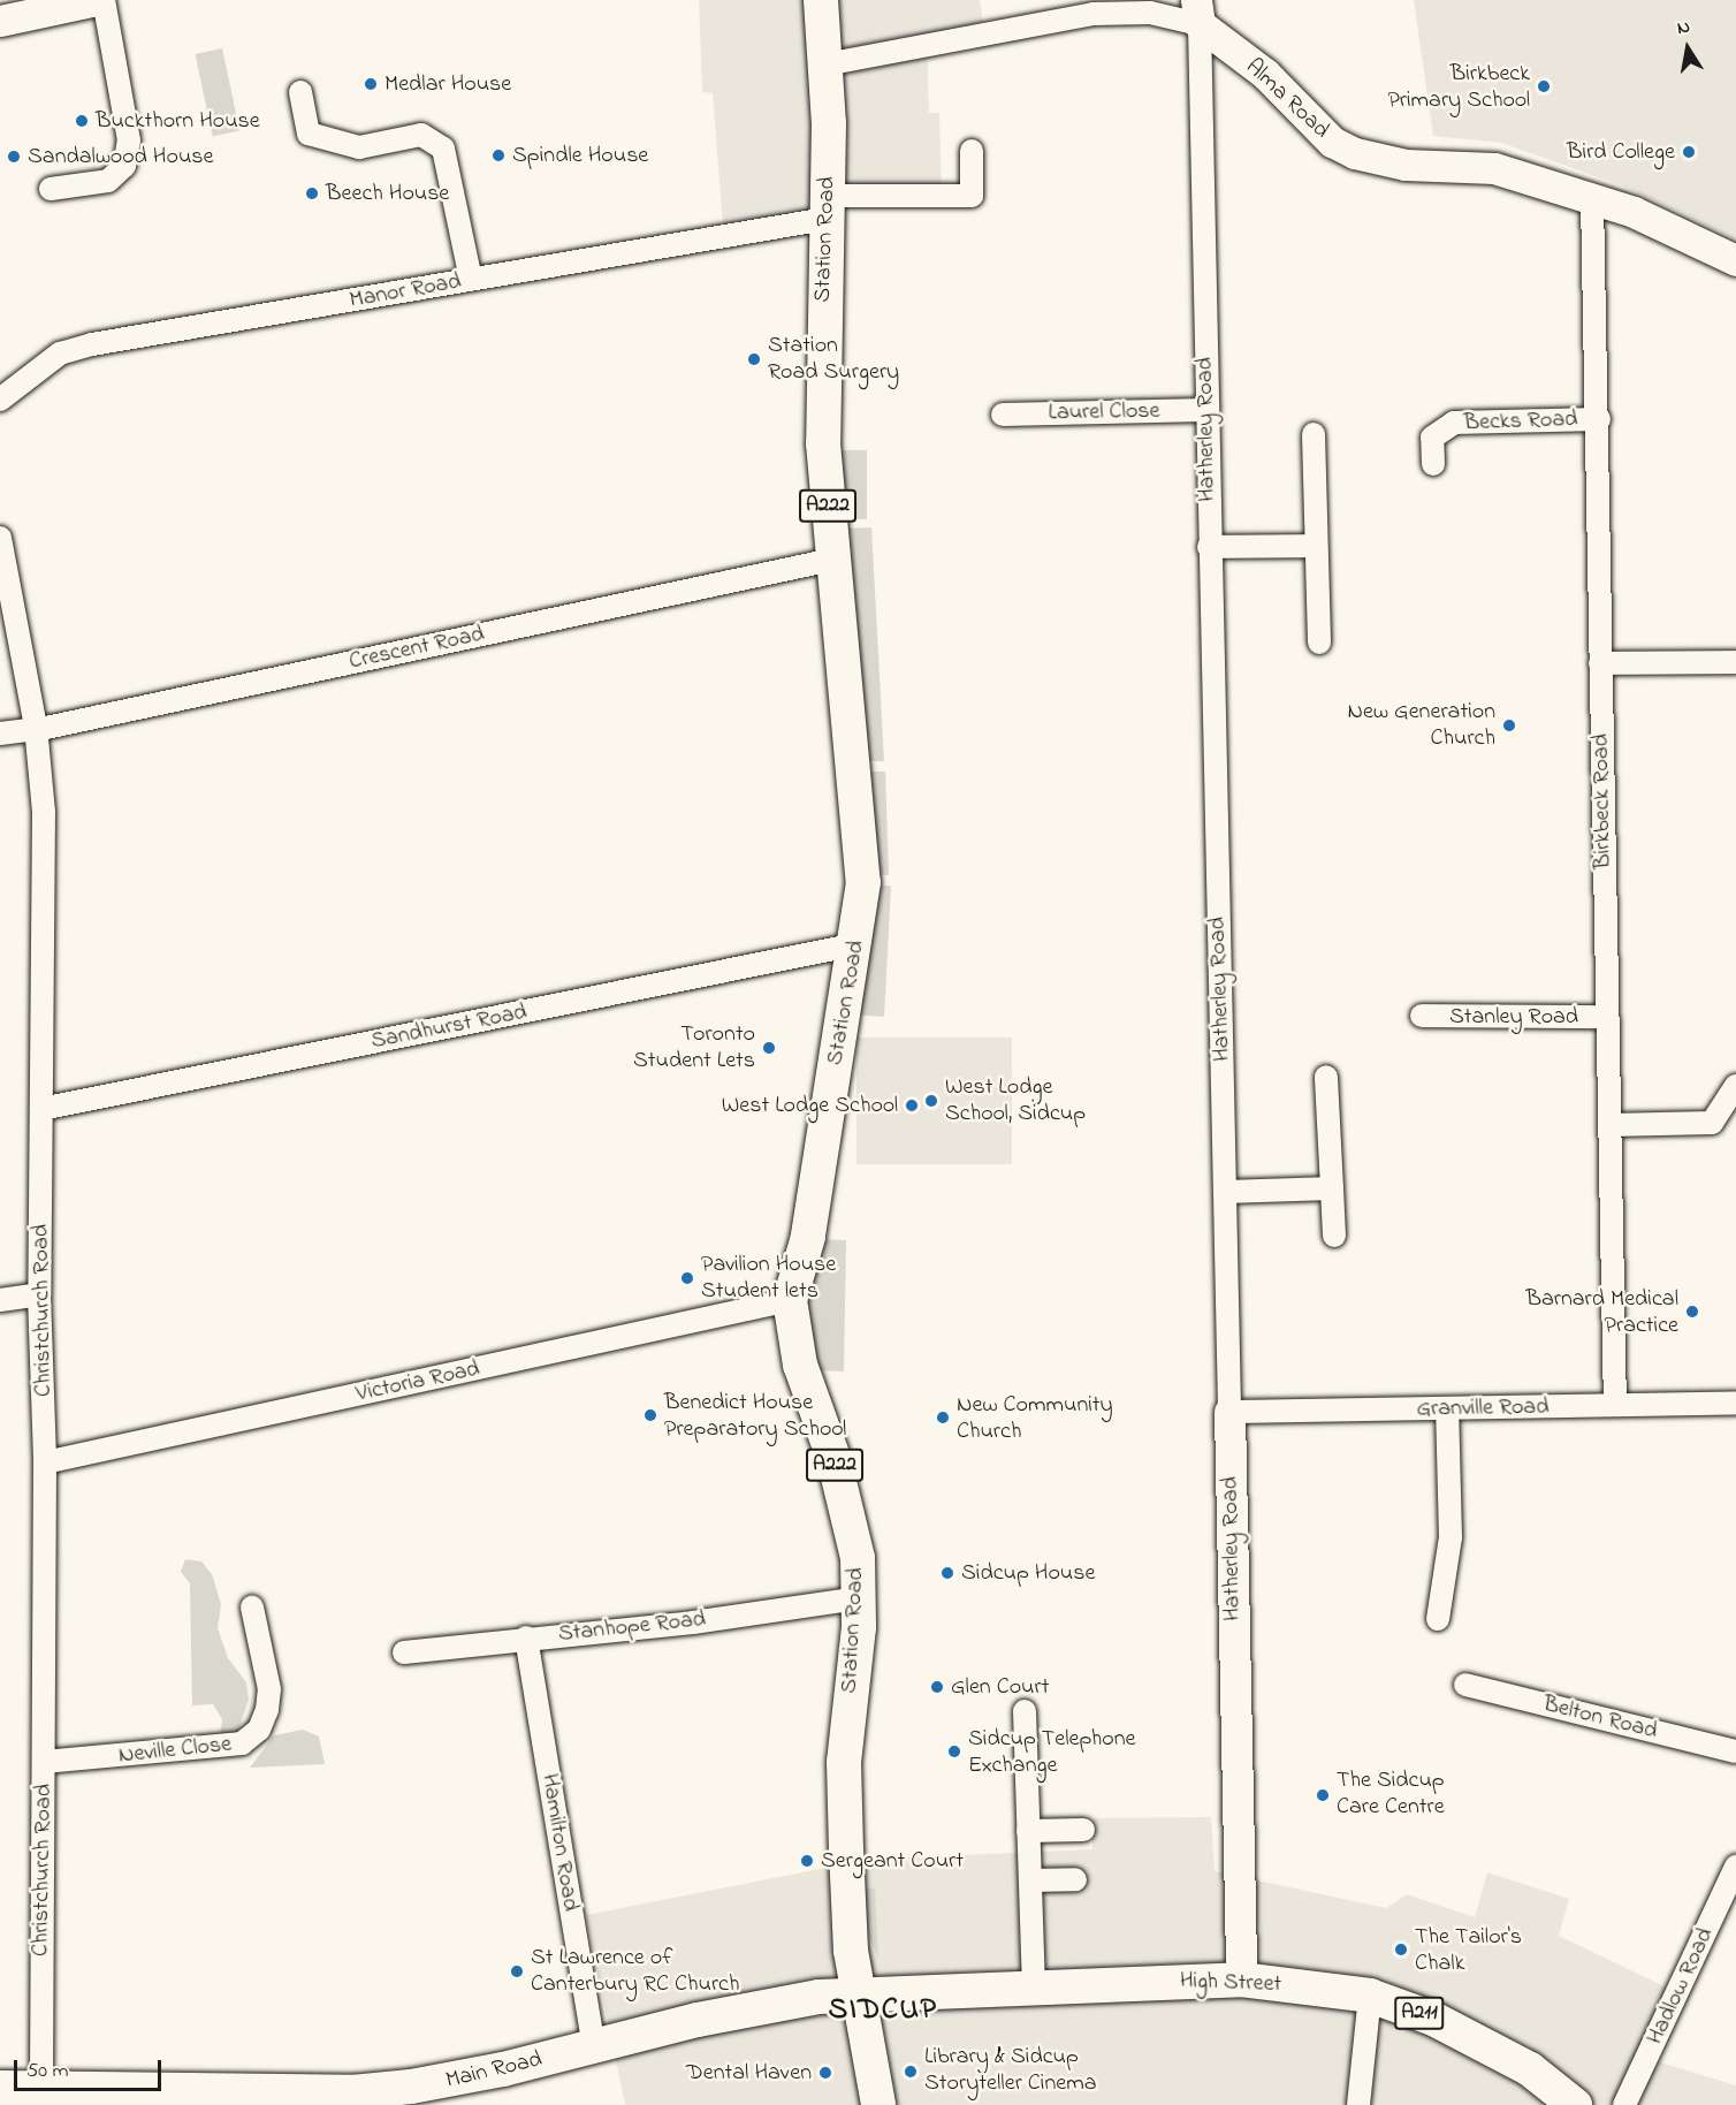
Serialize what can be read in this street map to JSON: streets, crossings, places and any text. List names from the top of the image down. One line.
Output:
{"streets":{"main road":["Station Road","A222","High Street","A211","Main Road"],"street":["Alma Road","Manor Road","Laurel Close","Becks Road","Hatherley Road","Crescent Road","Birkbeck Road","Stanley Road","Sandhurst Road","Christchurch Road","Victoria Road","Granville Road","Stanhope Road","Belton Road","Neville Close","Hamilton Road","Hadlow Road"]},"crossings":[["Alma Road","Station Road"],["Alma Road","Hatherley Road"],["Alma Road","Birkbeck Road"],["Station Road","Manor Road"],["Station Road","A222"],["Station Road","Crescent Road"],["Station Road","Sandhurst Road"],["Station Road","Victoria Road"],["Station Road","Stanhope Road"],["Station Road","High Street"],["Station Road","Main Road"],["Laurel Close","Hatherley Road"],["Becks Road","Birkbeck Road"],["Hatherley Road","Granville Road"],["Hatherley Road","High Street"],["A222","High Street"],["A222","Main Road"],["Crescent Road","Christchurch Road"],["Birkbeck Road","Stanley Road"],["Birkbeck Road","Granville Road"],["Sandhurst Road","Christchurch Road"],["Christchurch Road","Victoria Road"],["Christchurch Road","Neville Close"],["Christchurch Road","Main Road"],["Stanhope Road","Hamilton Road"],["Hamilton Road","Main Road"],["High Street","Main Road"]],"districts":["SIDCUP"],"places":["Medlar House","Birkbeck Primary School","Buckthorn House","Bird College","Spindle House","Sandalwood House","Beech House","Station Road Surgery","New Generation Church","Toronto Student Lets","West Lodge School, Sidcup","West Lodge School","Pavilion House Student lets","Barnard Medical Practice","Benedict House Preparatory School","New Community Church","Sidcup House","Glen Court","Sidcup Telephone Exchange","The Sidcup Care Centre","Sergeant Court","The Tailor's Chalk","St Lawrence of Canterbury RC Church","Library & Sidcup Storyteller Cinema","Dental Haven"],"scale_bar":"50 m","north":"top"}
